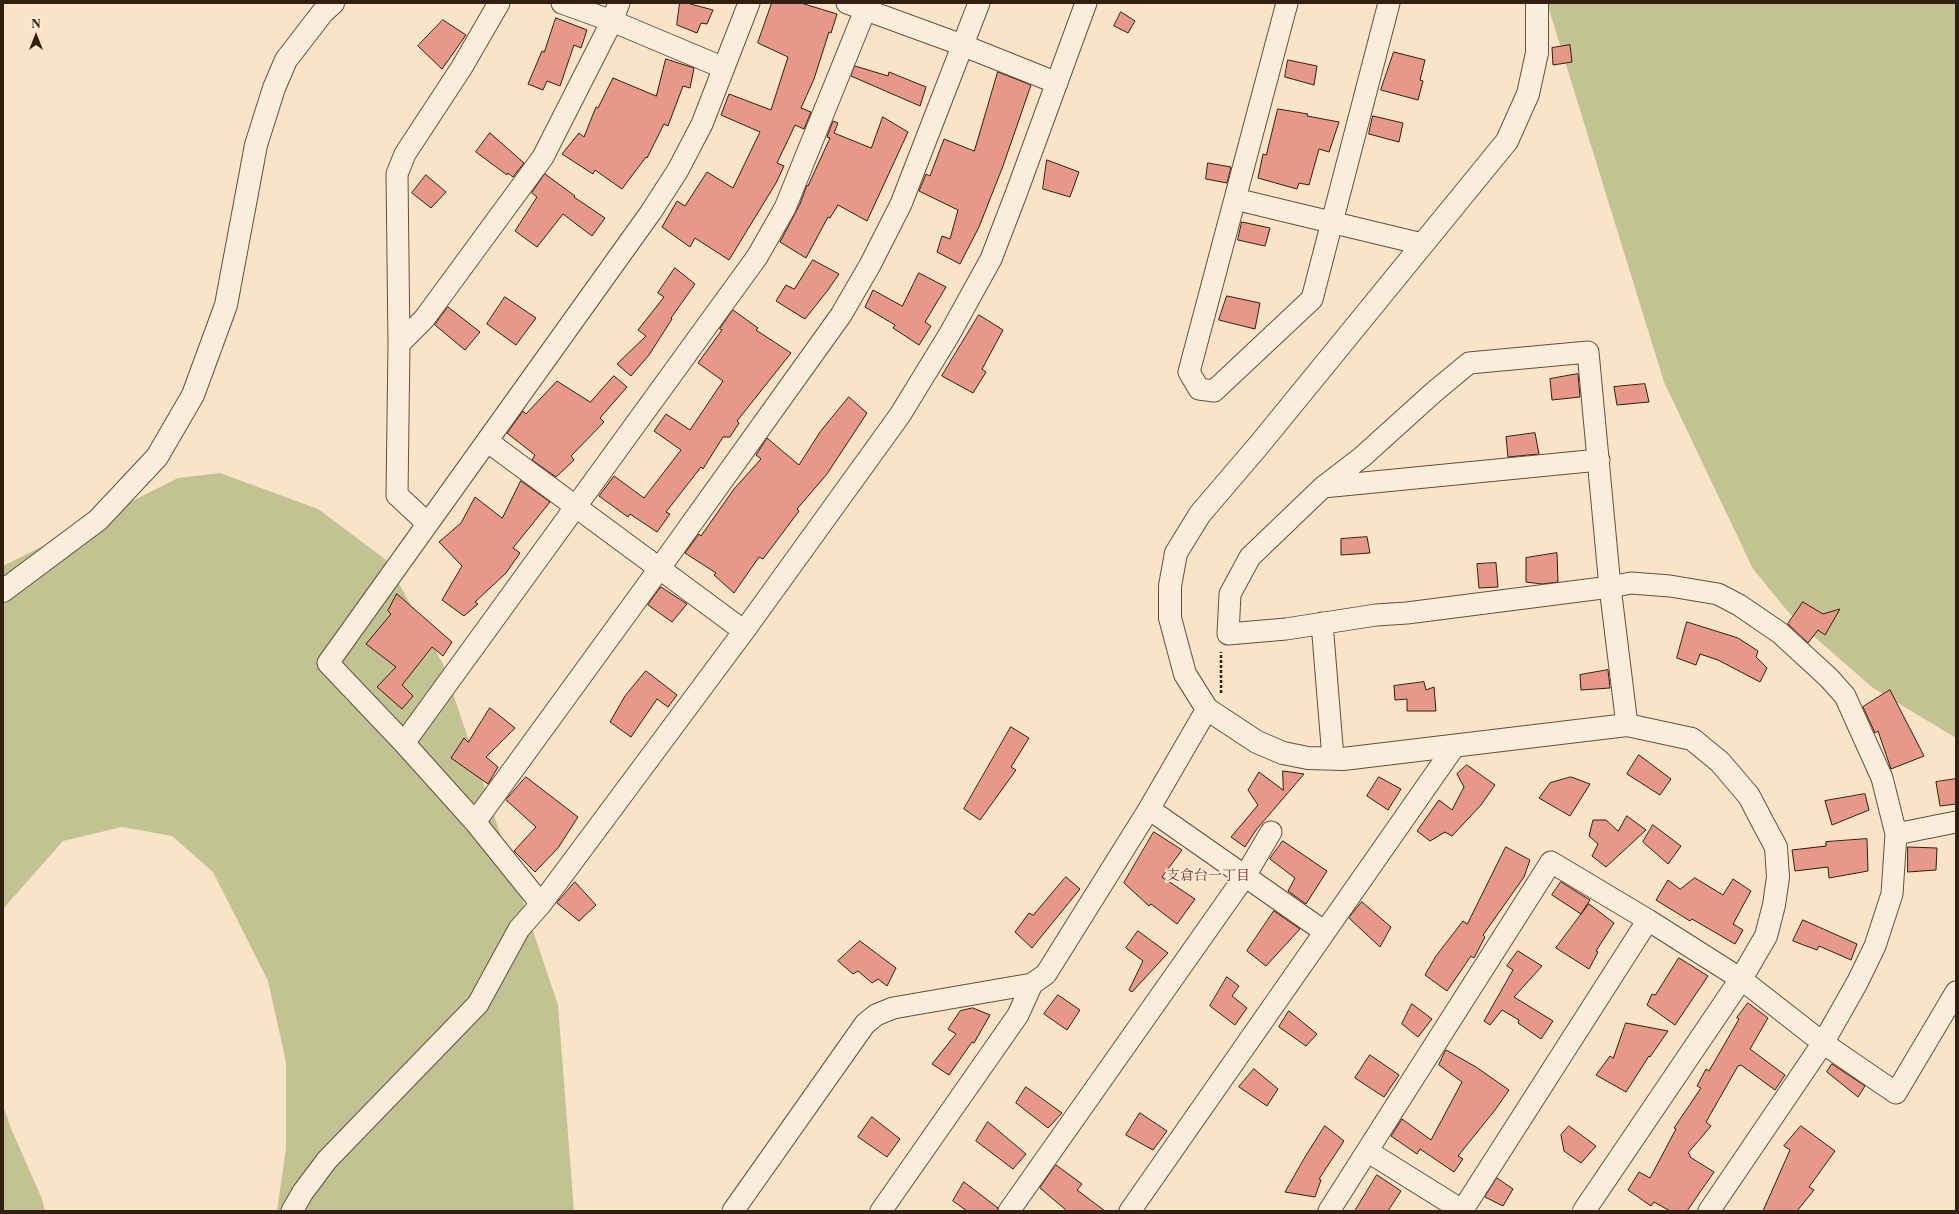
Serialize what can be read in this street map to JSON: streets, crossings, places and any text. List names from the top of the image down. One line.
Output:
{"districts":["支倉台一丁目"],"north":"top"}
